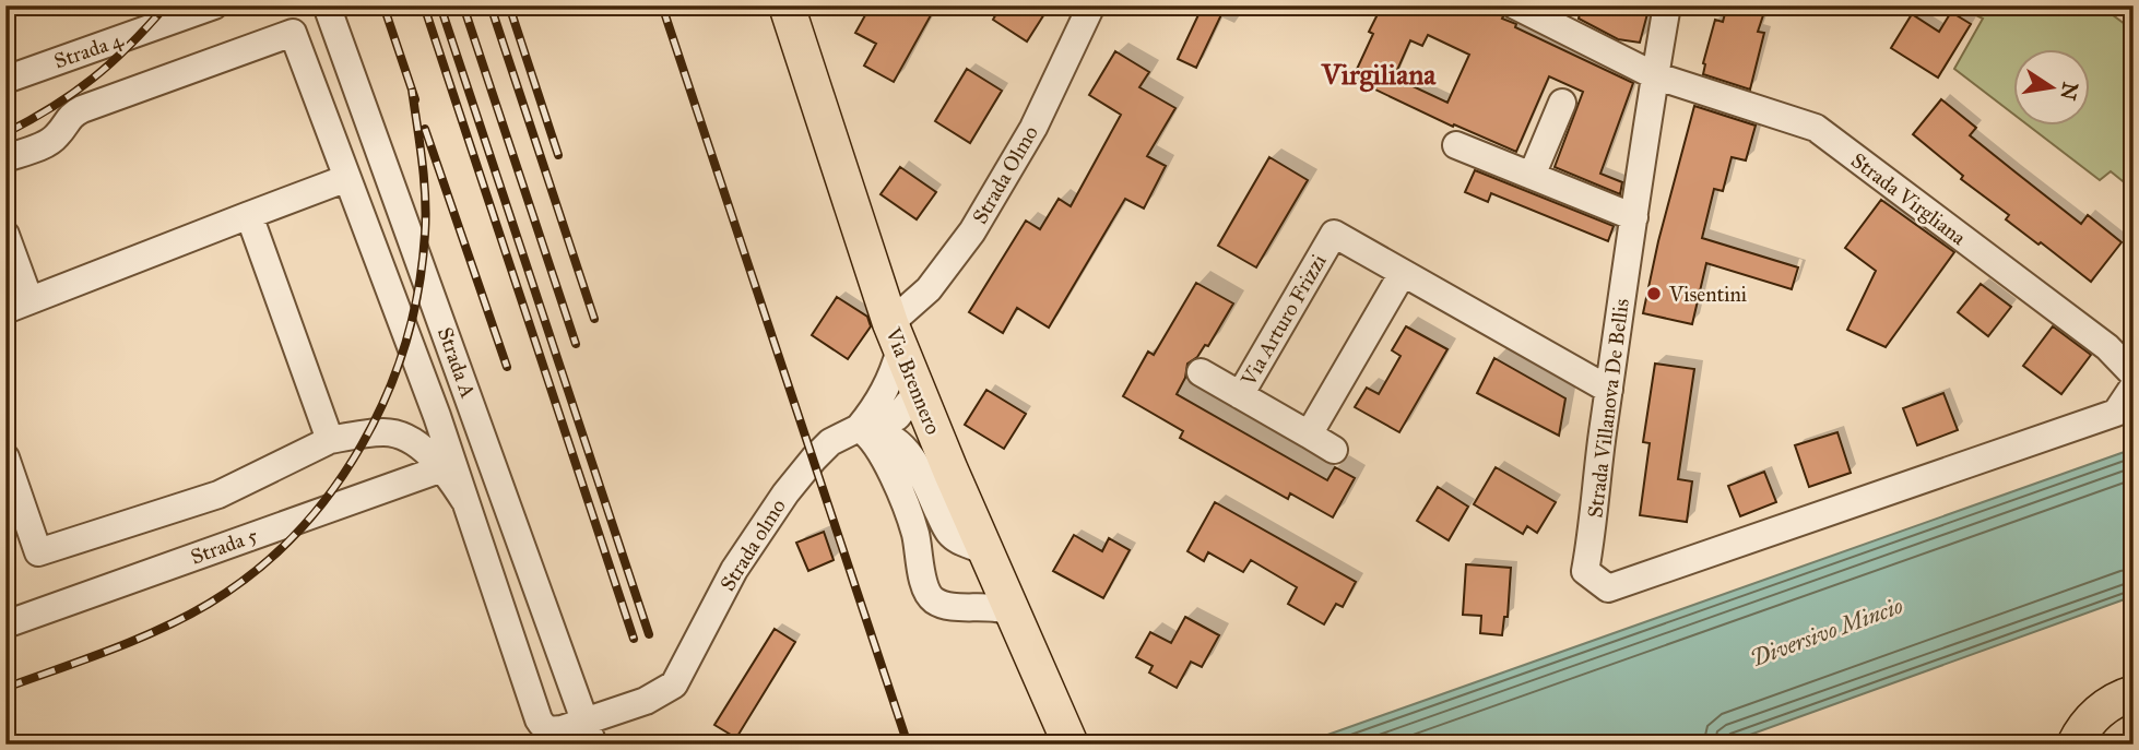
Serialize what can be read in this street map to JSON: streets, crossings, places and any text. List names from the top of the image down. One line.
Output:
{"streets":{"main road":["Via Brennero"],"street":["Strada 4","Strada Olmo","Strada Virgliana","Via Arturo Frizzi","Strada A","Strada Villanova De Bellis","Strada olmo","Strada 5"]},"crossings":[["Strada Olmo","Via Brennero"],["Strada Olmo","Strada olmo"],["Strada Virgliana","Strada Villanova De Bellis"],["Via Arturo Frizzi","Strada Villanova De Bellis"],["Strada A","Strada olmo"],["Via Brennero","Strada olmo"]],"districts":["Virgiliana"],"water":["Diversivo Mincio"],"places":["Visentini"],"north":"right"}
